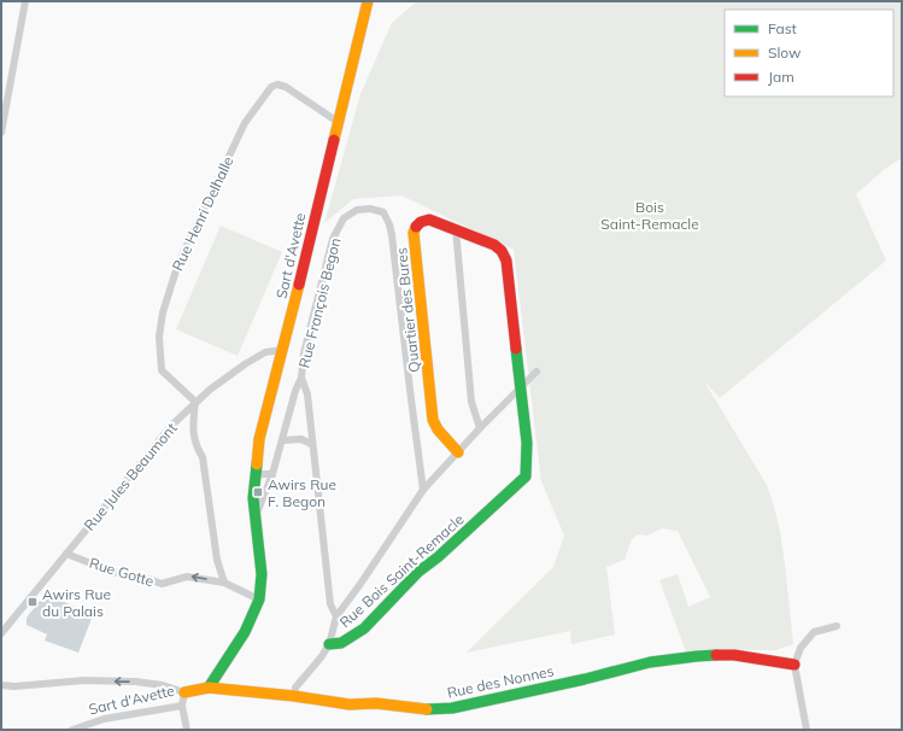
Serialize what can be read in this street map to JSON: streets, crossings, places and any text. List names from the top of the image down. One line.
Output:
{"streets":{"street":["Rue Henri Delhalle","Sart d'Avette","Rue François Begon","Quartier des Bures","Rue Jules Beaumont","Rue Bois Saint-Remacle","Rue Gotte","Rue des Nonnes"]},"crossings":[["Rue Henri Delhalle","Sart d'Avette"],["Rue Henri Delhalle","Rue Jules Beaumont"],["Sart d'Avette","Rue François Begon"],["Sart d'Avette","Rue Jules Beaumont"],["Sart d'Avette","Rue Gotte"],["Sart d'Avette","Rue des Nonnes"],["Rue Jules Beaumont","Rue Gotte"]],"one_way":["Rue Gotte"],"parks":["Bois Saint-Remacle"],"places":{"transit":["Awirs Rue F. Begon","Awirs Rue du Palais"]},"legend":["Fast","Slow","Jam"]}
